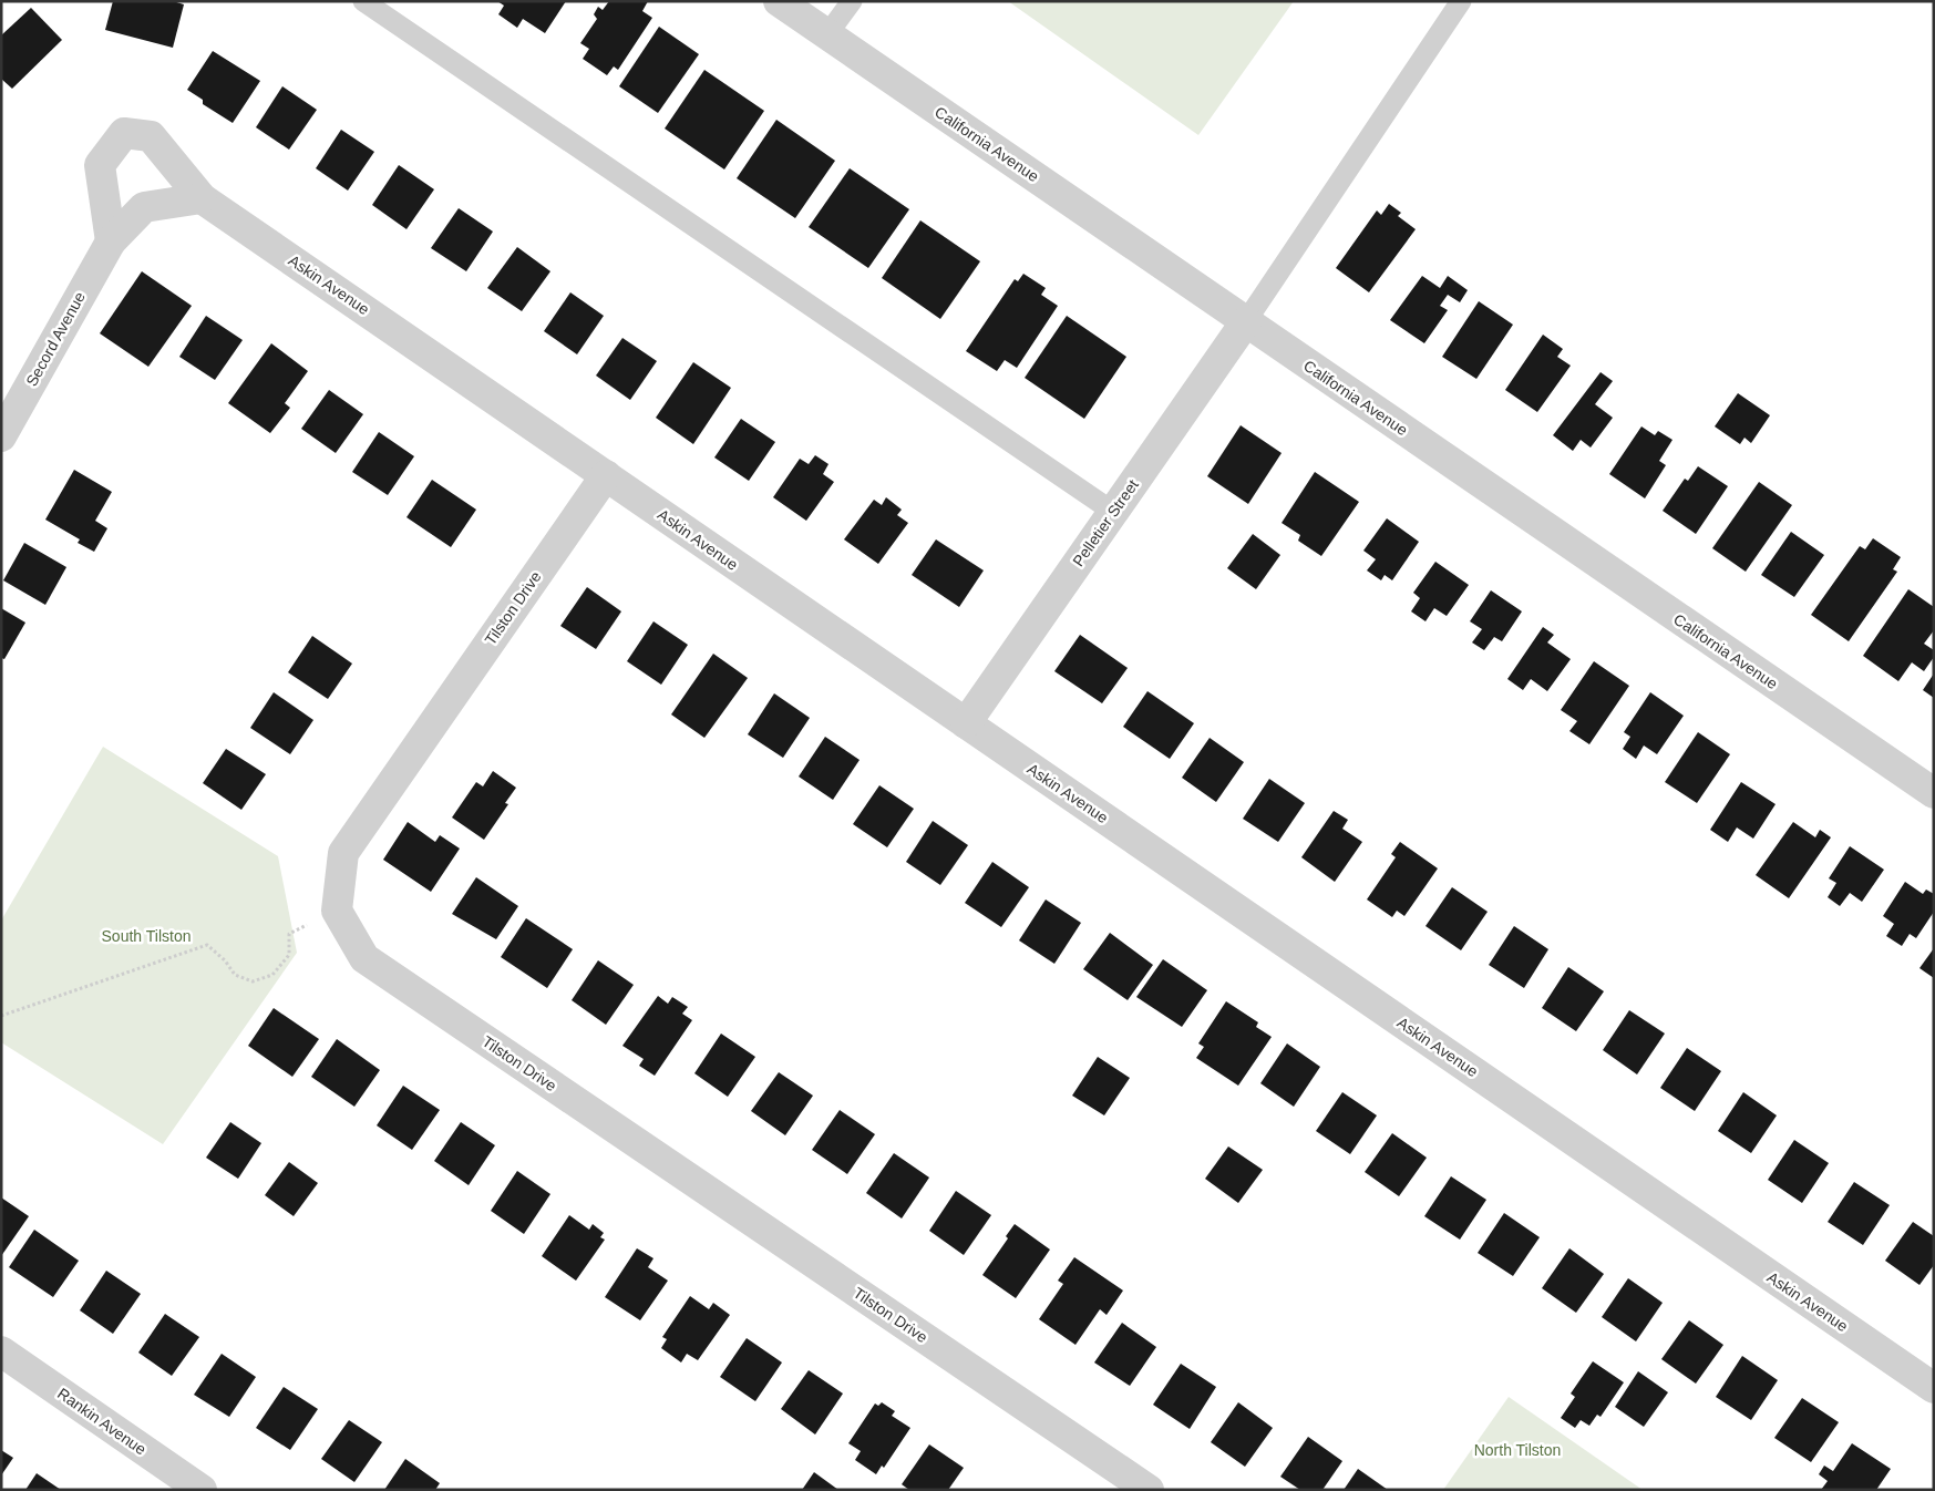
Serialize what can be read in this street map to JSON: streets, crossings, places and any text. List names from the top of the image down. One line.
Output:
{"streets":{"street":["California Avenue","Askin Avenue","Secord Avenue","Pelletier Street","Tilston Drive","Rankin Avenue"]},"crossings":[["California Avenue","Pelletier Street"],["Askin Avenue","Secord Avenue"],["Askin Avenue","Pelletier Street"],["Askin Avenue","Tilston Drive"]],"parks":["South Tilston","North Tilston"]}
